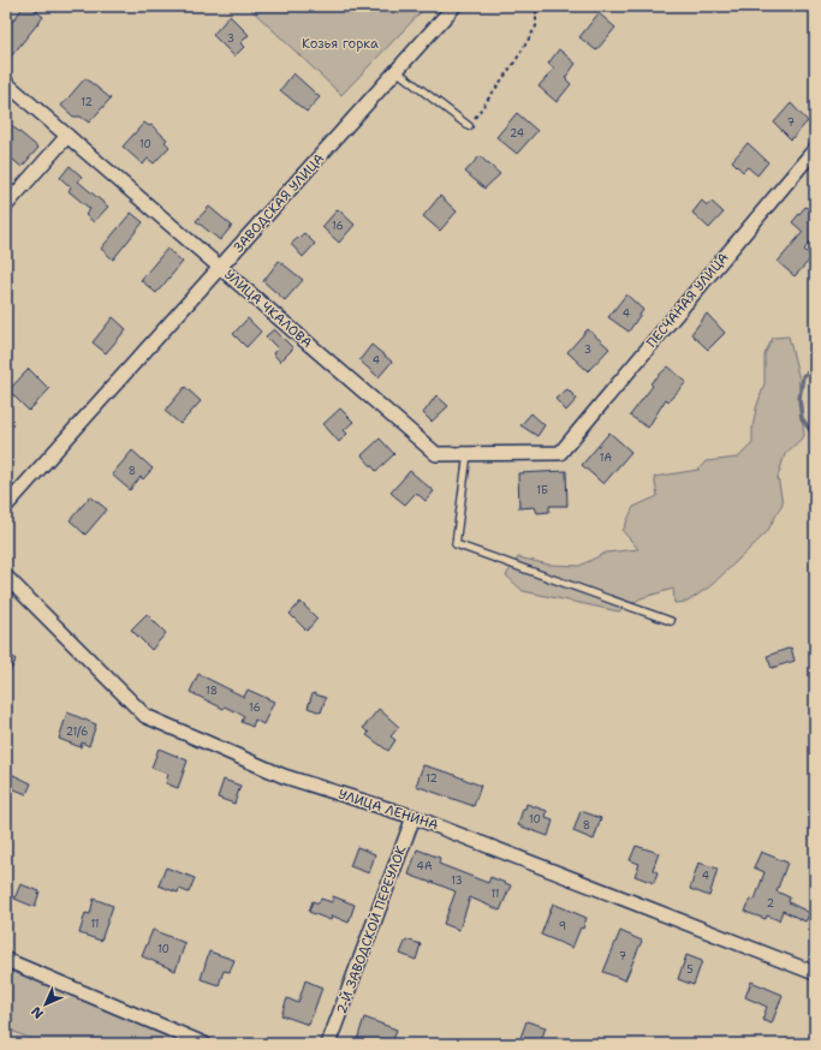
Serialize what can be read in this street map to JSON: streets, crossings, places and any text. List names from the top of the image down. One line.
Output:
{"streets":{"street":["ЗАВОДСКАЯ УЛИЦА","ПЕСЧАНАЯ УЛИЦА","УЛИЦА ЧКАЛОВА","УЛИЦА ЛЕНИНА","2-Й ЗАВОДСКОЙ ПЕРЕУЛОК"]},"crossings":[["ЗАВОДСКАЯ УЛИЦА","УЛИЦА ЧКАЛОВА"],["ПЕСЧАНАЯ УЛИЦА","УЛИЦА ЧКАЛОВА"],["УЛИЦА ЛЕНИНА","2-Й ЗАВОДСКОЙ ПЕРЕУЛОК"]],"parks":["Козья горка"],"house_numbers":["3","12","7","24","10","16","4","3","4","1А","8","1Б","18","16","21/6","12","10","8","4А","4","13","11","2","11","9","10","7","5"],"north":"bottom left"}
